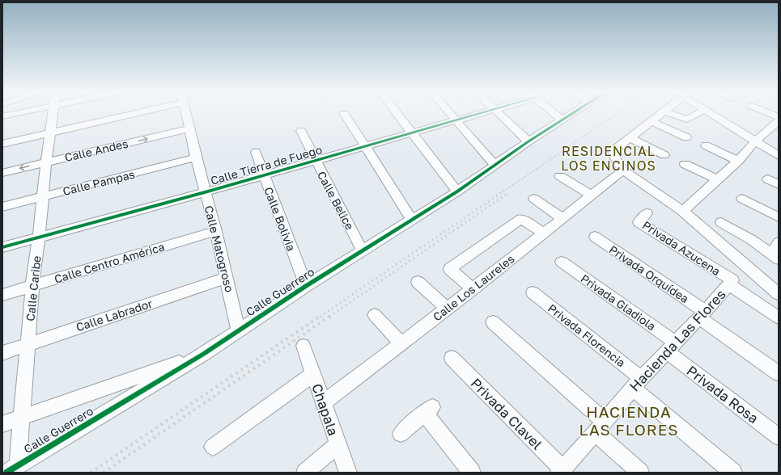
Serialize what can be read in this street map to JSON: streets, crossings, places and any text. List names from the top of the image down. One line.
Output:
{"streets":{"street":["Calle Andes","Calle Tierra de Fuego","Calle Pampas","Calle Belice","Calle Bolivia","Privada Azucena","Calle Matogroso","Calle Centro América","Privada Orquídea","Calle Los Laureles","Calle Caribe","Calle Guerrero","Privada Gladiola","Calle Labrador","Privada Florencia","Hacienda Las Flores","Privada Rosa","Chapala","Privada Clavel"]},"crossings":[["Calle Andes","Calle Matogroso"],["Calle Andes","Calle Caribe"],["Calle Tierra de Fuego","Calle Belice"],["Calle Tierra de Fuego","Calle Bolivia"],["Calle Tierra de Fuego","Calle Matogroso"],["Calle Tierra de Fuego","Calle Caribe"],["Calle Pampas","Calle Matogroso"],["Calle Pampas","Calle Caribe"],["Calle Belice","Calle Guerrero"],["Calle Bolivia","Calle Guerrero"],["Privada Azucena","Hacienda Las Flores"],["Calle Matogroso","Calle Centro América"],["Calle Matogroso","Calle Guerrero"],["Calle Matogroso","Calle Labrador"],["Calle Centro América","Calle Caribe"],["Privada Orquídea","Hacienda Las Flores"],["Calle Los Laureles","Chapala"],["Calle Caribe","Calle Guerrero"],["Calle Caribe","Calle Labrador"],["Privada Gladiola","Hacienda Las Flores"],["Privada Gladiola","Privada Rosa"],["Privada Florencia","Hacienda Las Flores"],["Hacienda Las Flores","Privada Rosa"],["Hacienda Las Flores","Privada Clavel"]],"districts":["RESIDENCIAL LOS ENCINOS","HACIENDA LAS FLORES"]}
